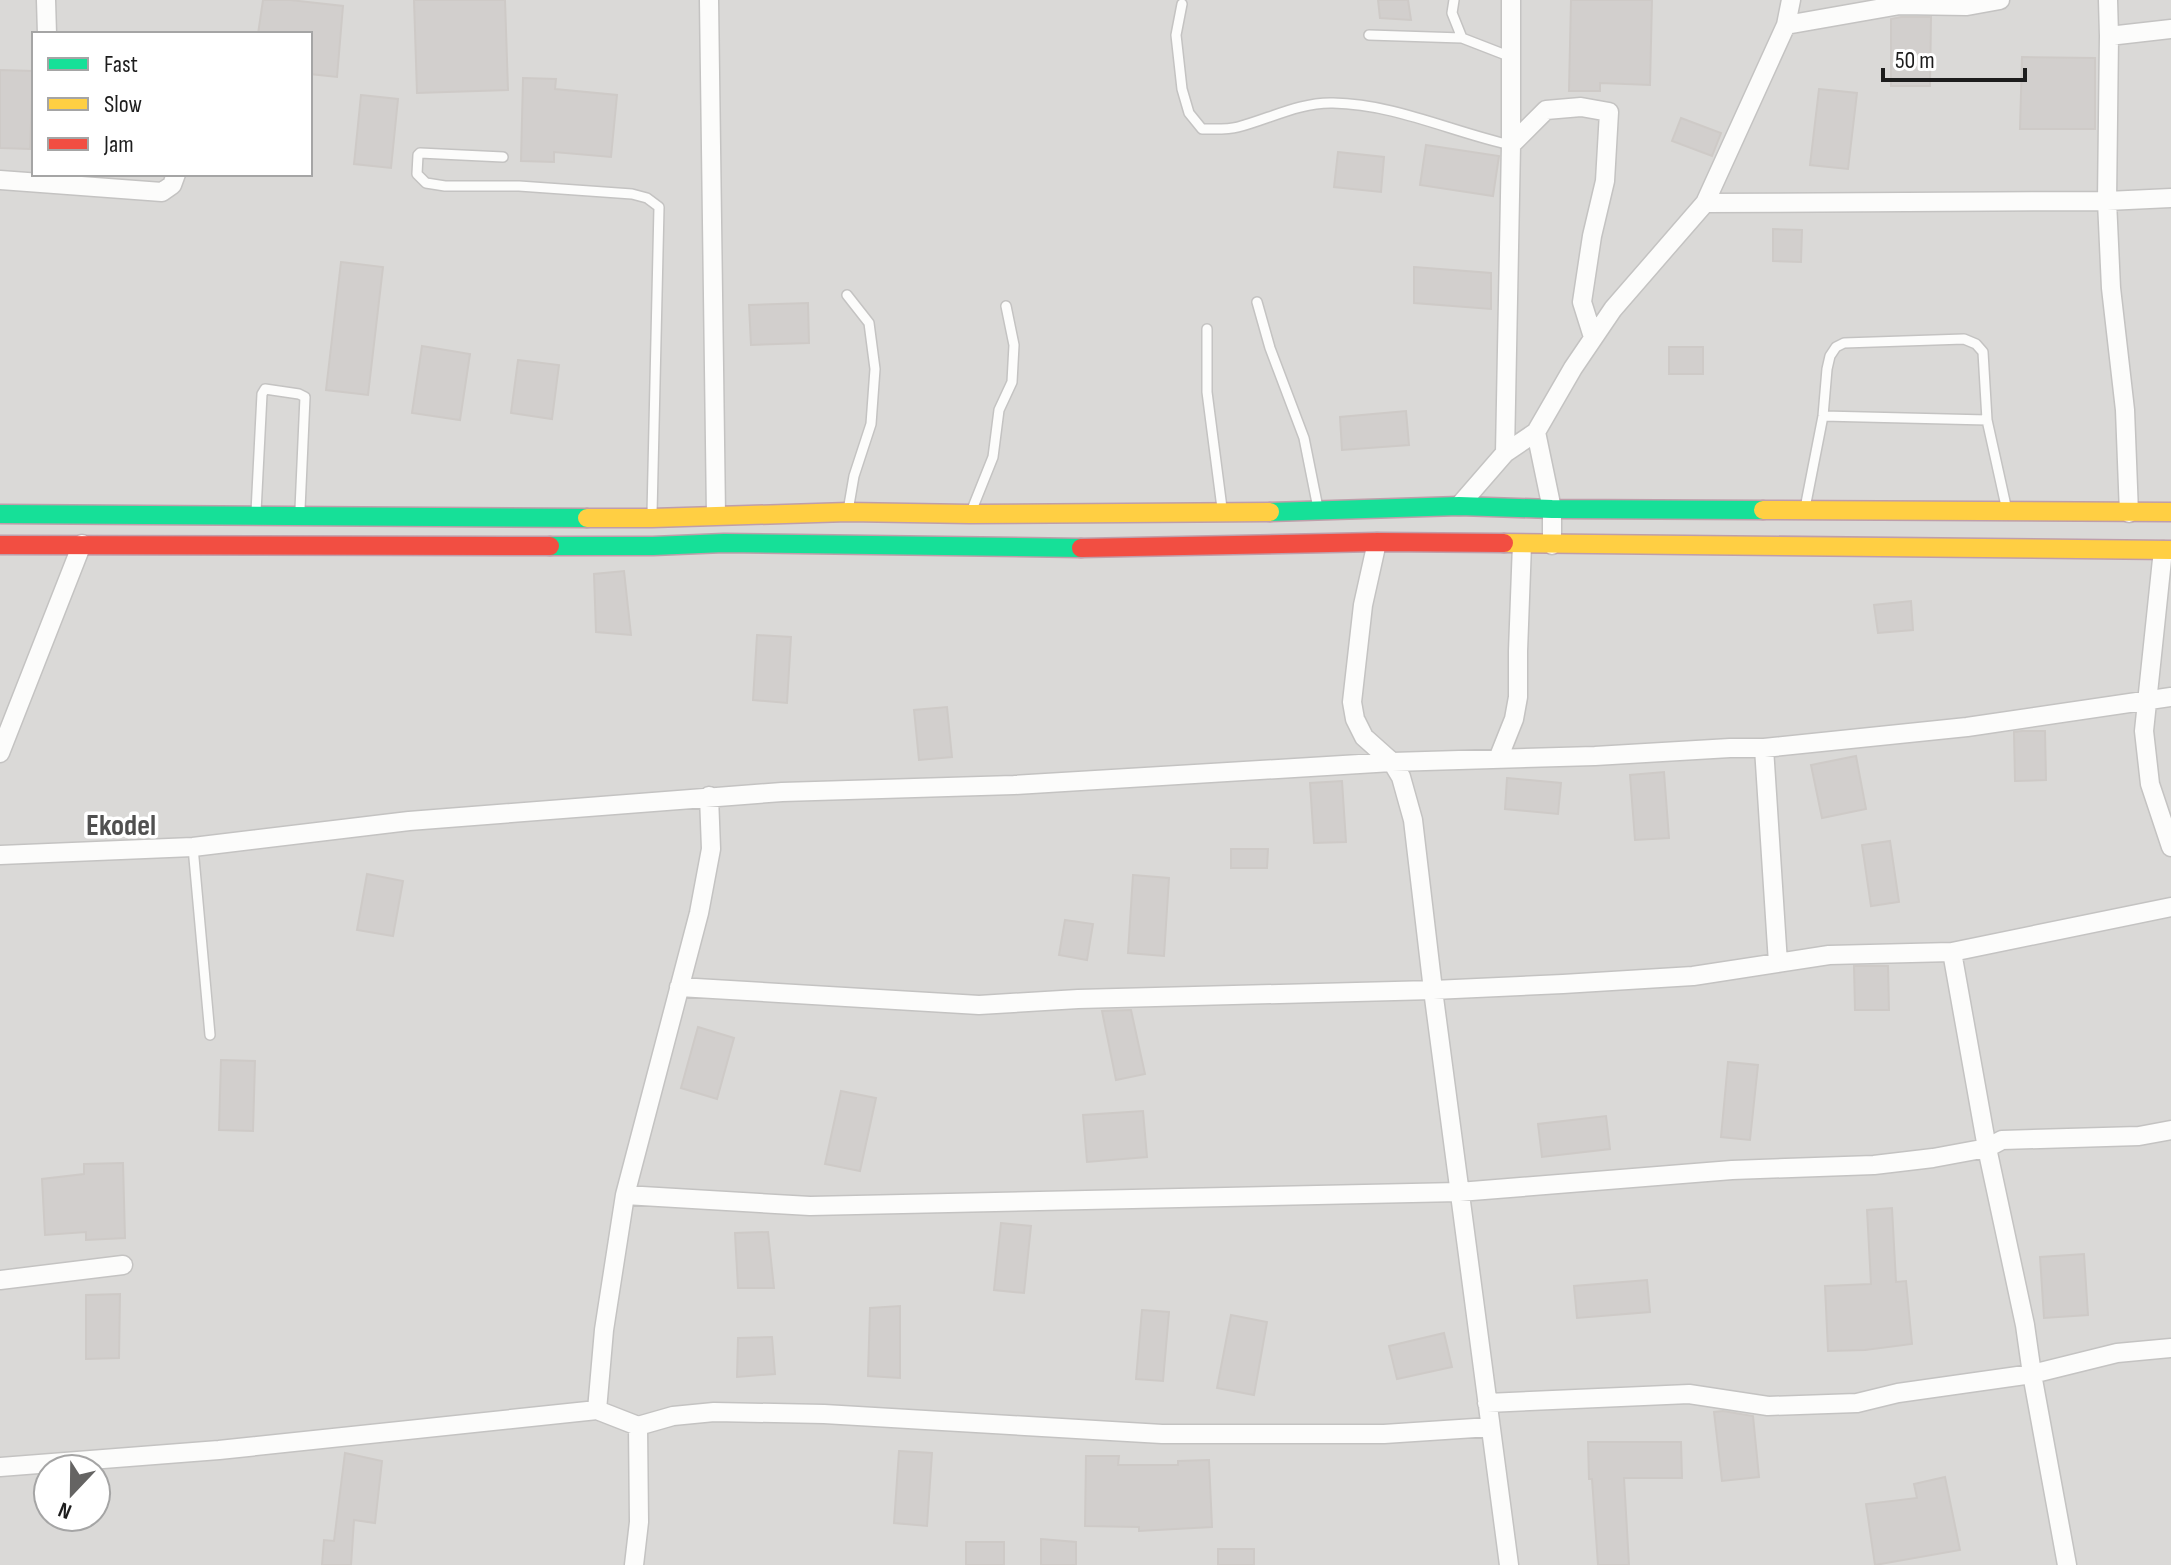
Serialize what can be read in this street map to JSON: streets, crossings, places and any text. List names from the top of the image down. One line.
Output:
{"districts":["Ekodel"],"legend":["Fast","Slow","Jam"],"scale_bar":"50 m","north":"bottom"}
